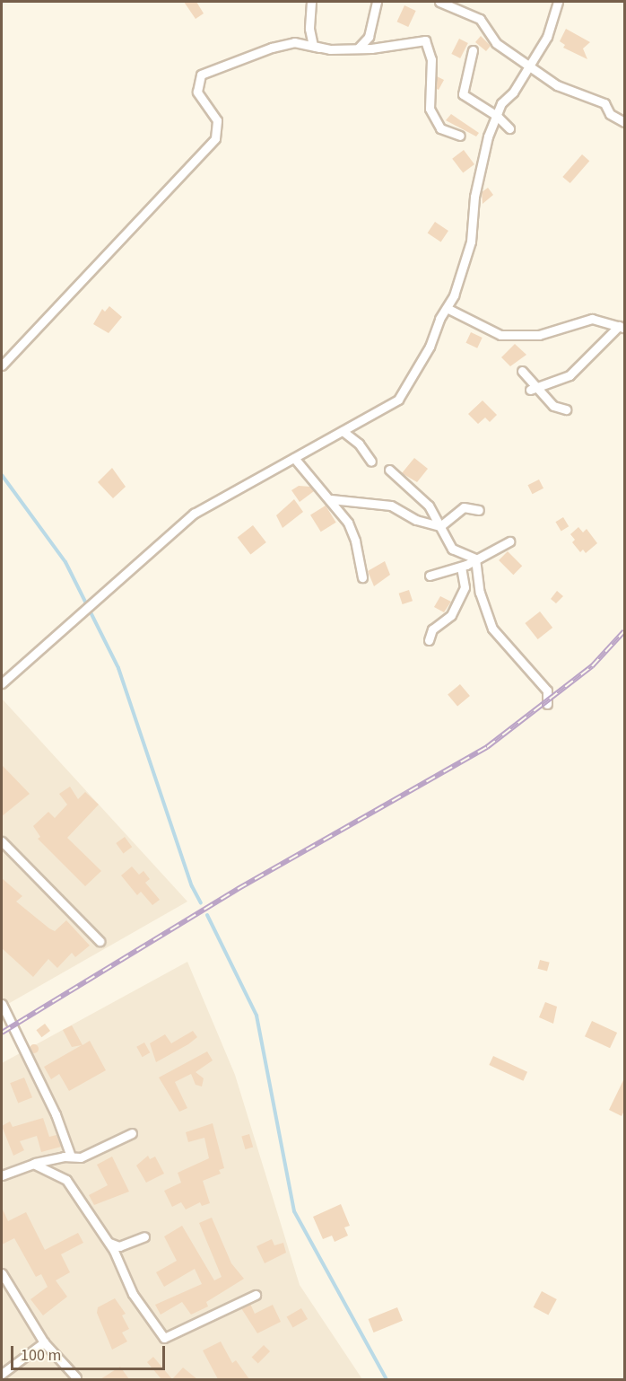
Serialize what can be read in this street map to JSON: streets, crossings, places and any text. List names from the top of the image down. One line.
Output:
{"scale_bar":"100 m"}
